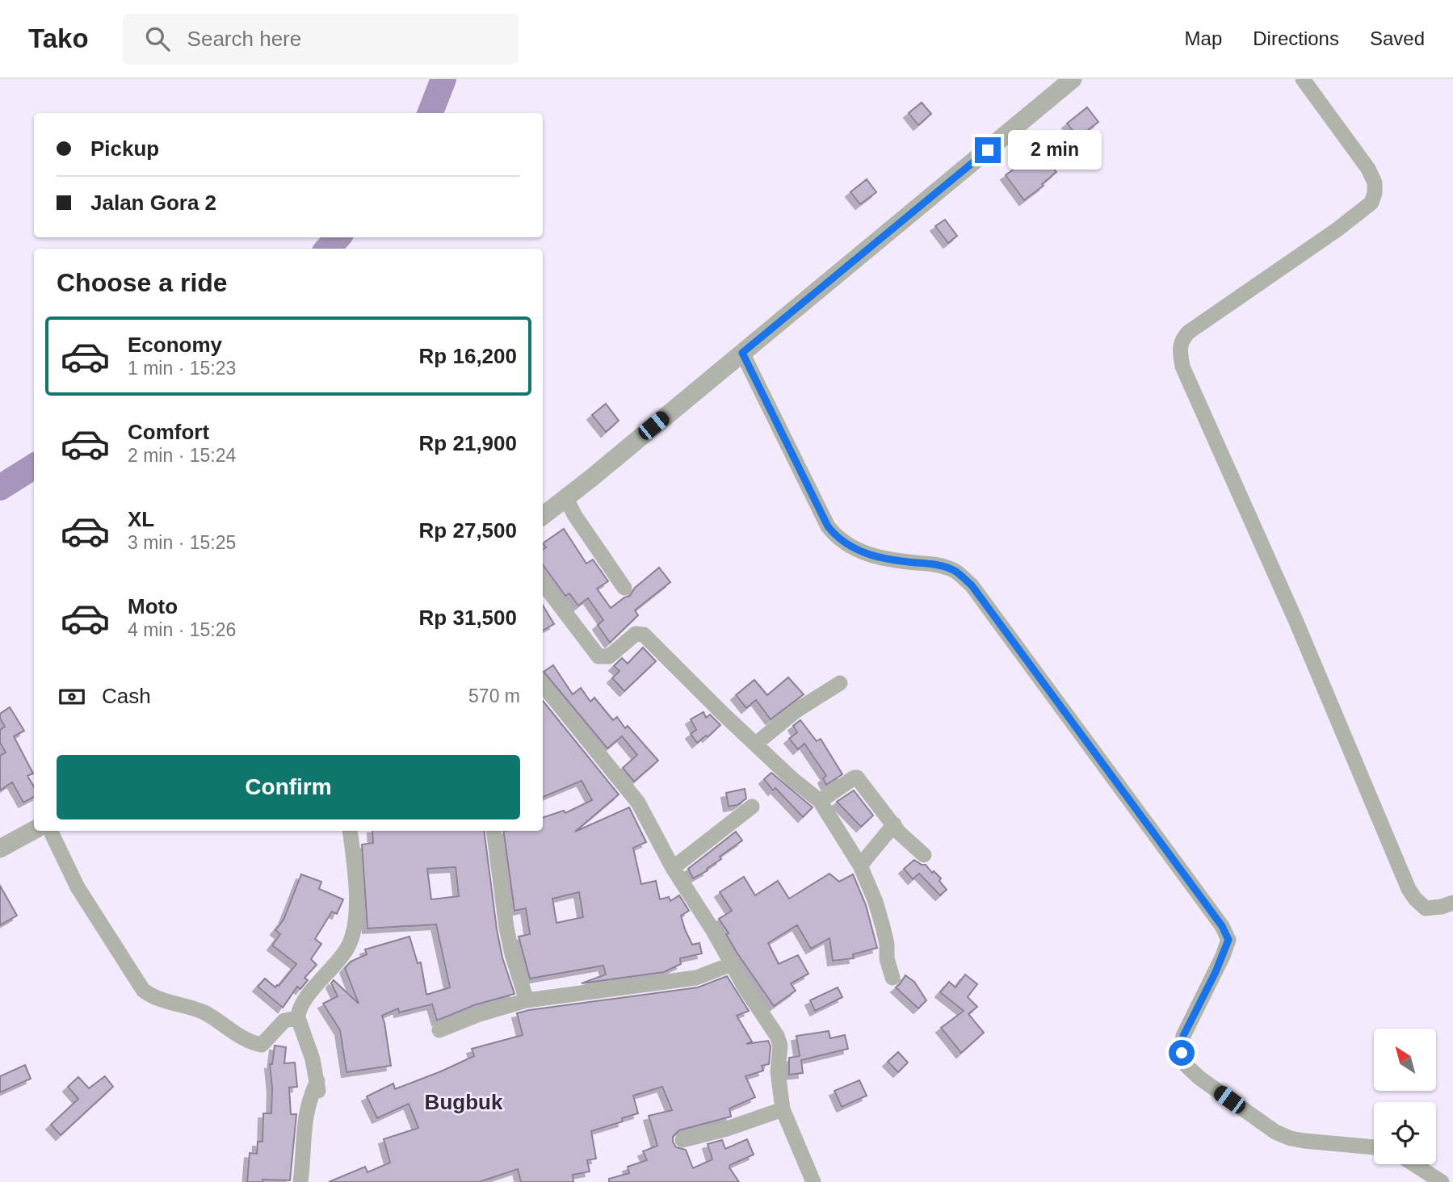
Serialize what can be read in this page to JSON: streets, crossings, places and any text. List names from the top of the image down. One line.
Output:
{"districts":["Bugbuk"],"north":"top left","page":{"header":"Tako","search":"Search here","nav":["Map","Directions","Saved"],"banner":["Pickup","Jalan Gora 2"],"bubble":"2 min","heading":"Choose a ride","list":[{"name":"Economy","note":"1 min · 15:23","value":"Rp 16,200"},{"name":"Comfort","note":"2 min · 15:24","value":"Rp 21,900"},{"name":"XL","note":"3 min · 15:25","value":"Rp 27,500"},{"name":"Moto","note":"4 min · 15:26","value":"Rp 31,500"}],"pay":["Cash","570 m"],"buttons":"Confirm"}}
